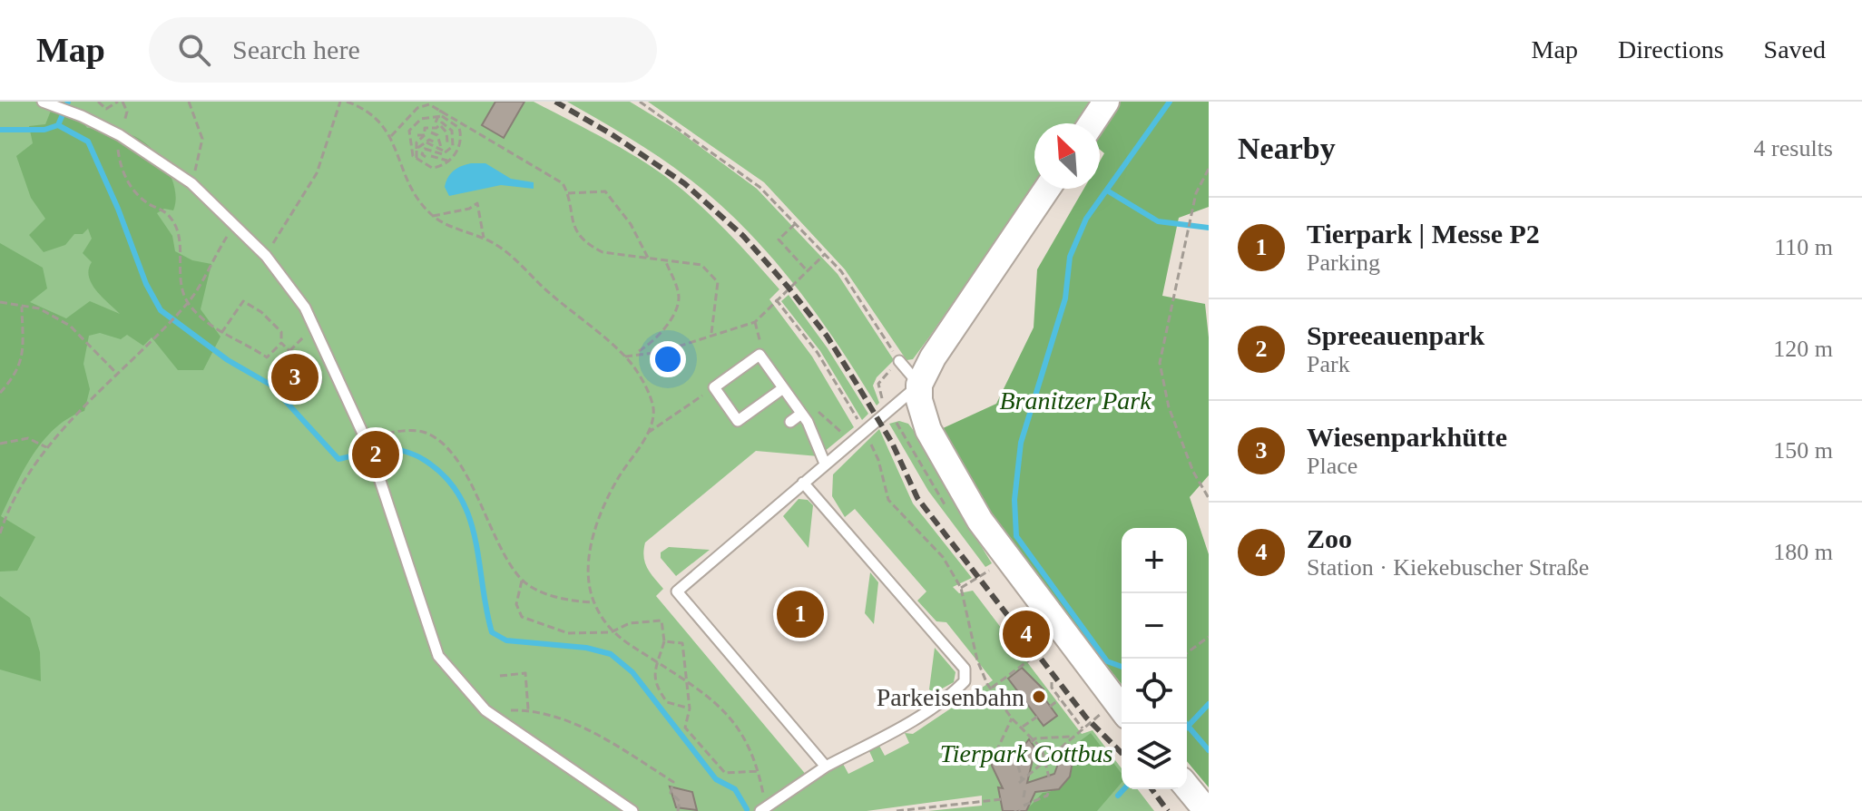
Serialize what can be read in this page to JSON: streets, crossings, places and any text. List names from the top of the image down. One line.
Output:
{"parks":["Branitzer Park","Tierpark Cottbus"],"places":["Parkeisenbahn"],"north":"top left","page":{"header":"Map","search":"Search here","nav":["Map","Directions","Saved"],"heading":["Nearby","4 results"],"list":[{"mark":"1","name":"Tierpark | Messe P2","note":"Parking","value":"110 m"},{"mark":"2","name":"Spreeauenpark","note":"Park","value":"120 m"},{"mark":"3","name":"Wiesenparkhütte","note":"Place","value":"150 m"},{"mark":"4","name":"Zoo","note":"Station · Kiekebuscher Straße","value":"180 m"}],"pins":["3","2","1","4"],"map_buttons":["+","−"]}}
